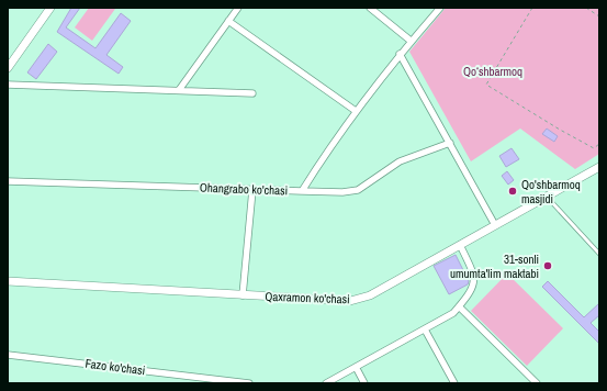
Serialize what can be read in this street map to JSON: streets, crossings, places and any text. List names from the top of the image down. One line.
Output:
{"streets":{"street":["Ohangrabo ko'chasi","Qaxramon ko'chasi","Fazo ko'chasi"]},"parks":["Qo‘shbarmoq"],"places":["Qo'shbarmoq masjidi","31-sonli umumta'lim maktabi"]}
